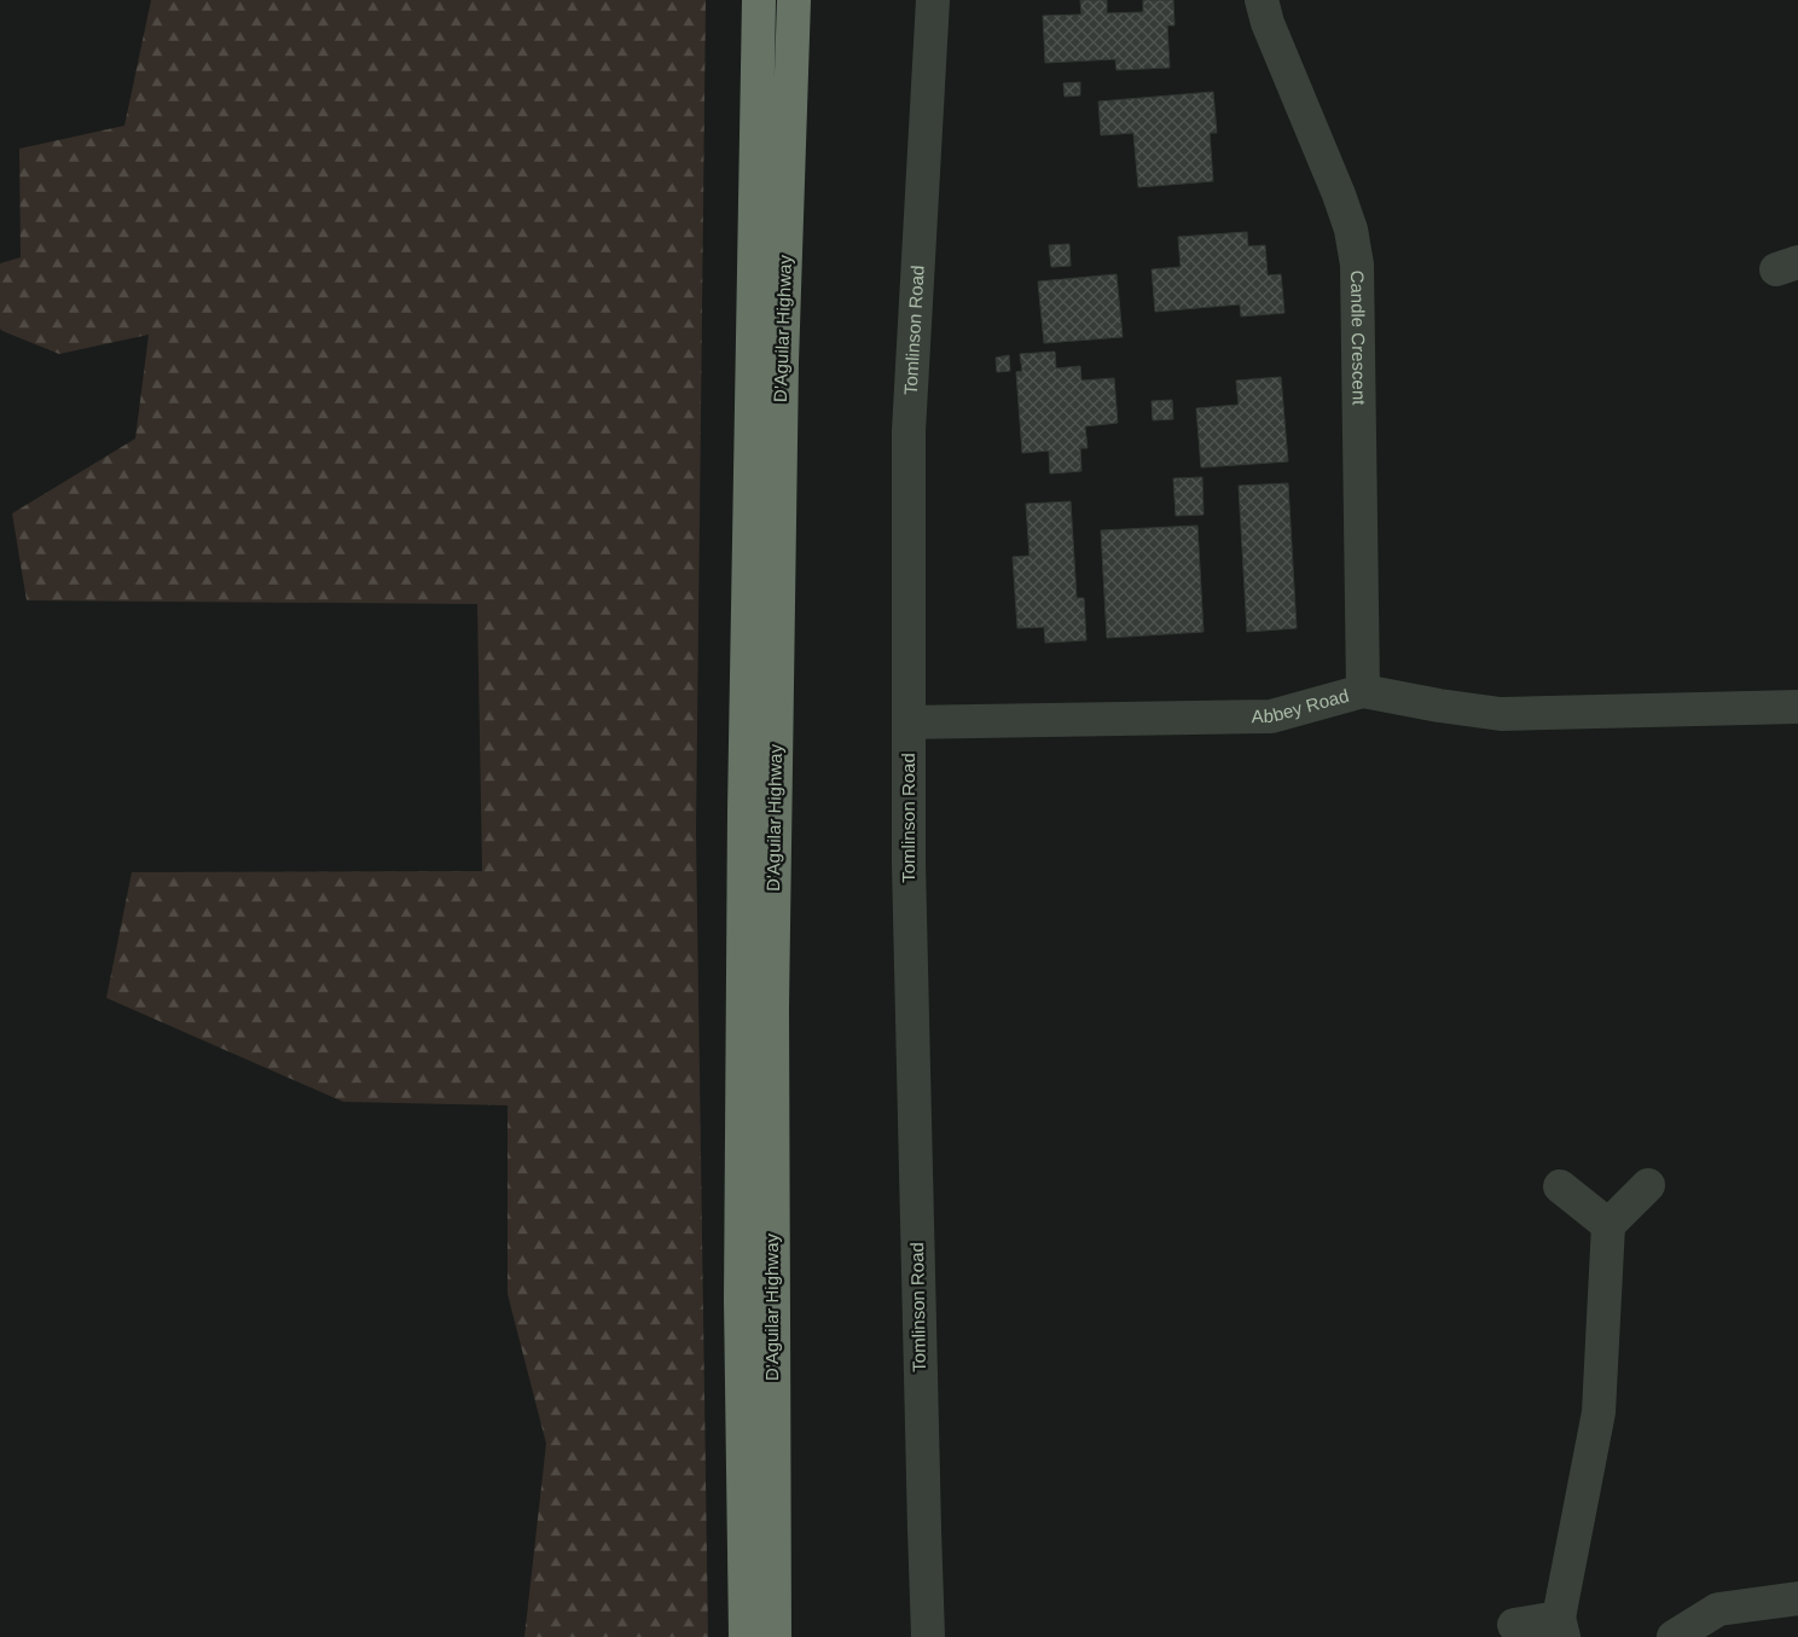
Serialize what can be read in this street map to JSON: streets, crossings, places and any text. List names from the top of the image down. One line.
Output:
{"streets":{"highway":["D'Aguilar Highway"],"street":["Tomlinson Road","Candle Crescent","Abbey Road"]},"crossings":[["Tomlinson Road","Abbey Road"],["Candle Crescent","Abbey Road"]]}
